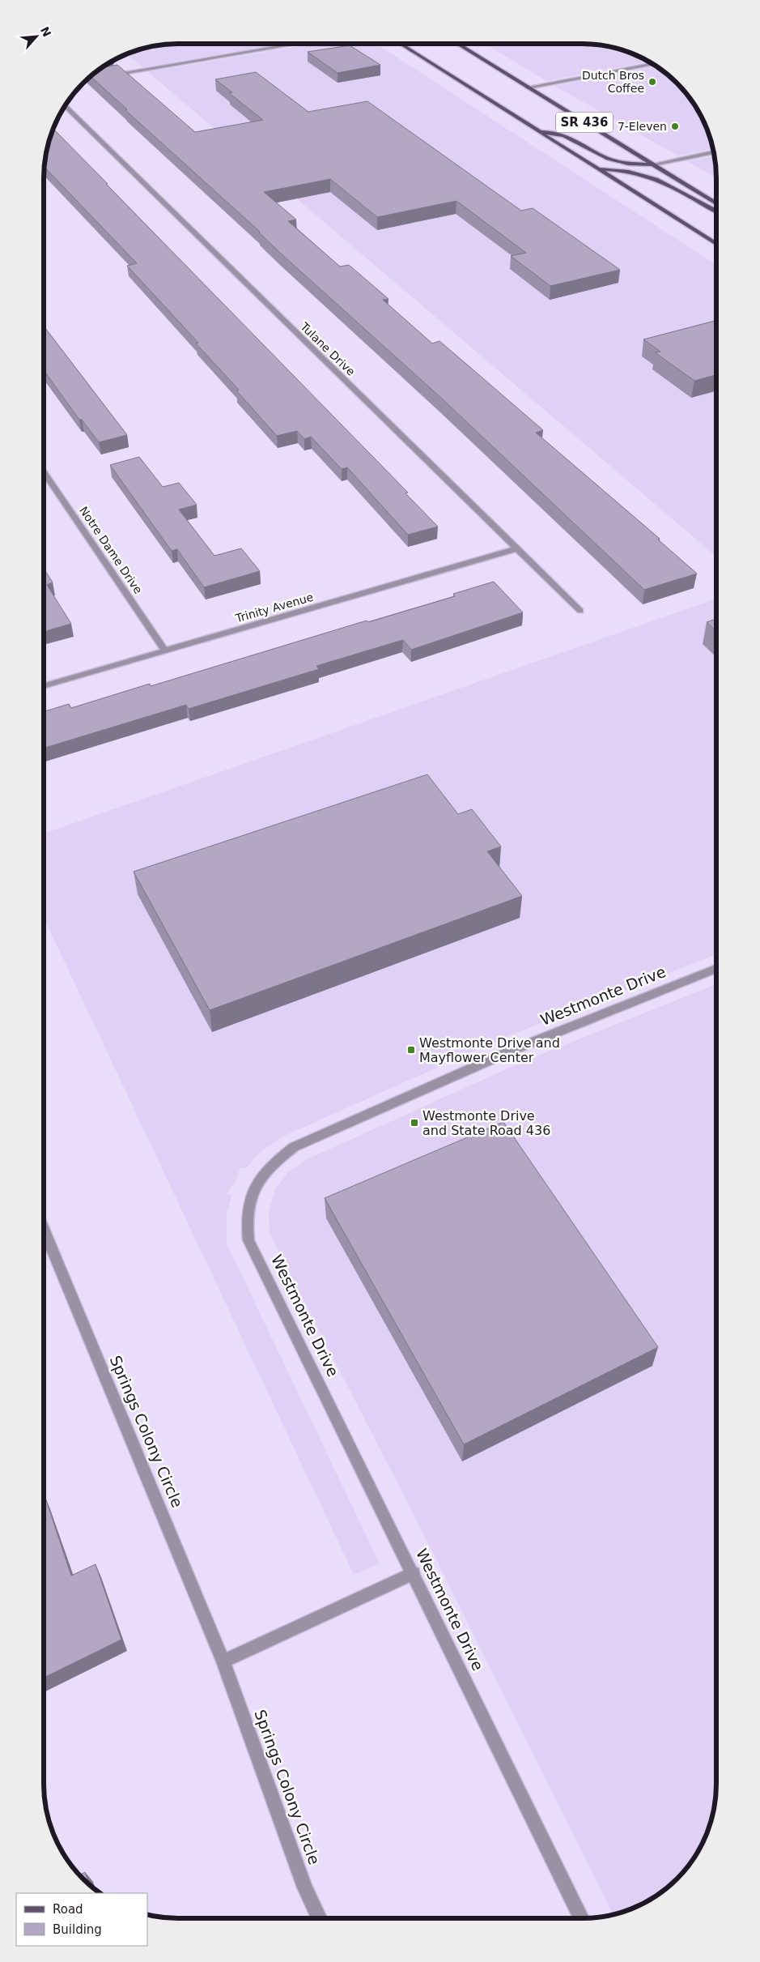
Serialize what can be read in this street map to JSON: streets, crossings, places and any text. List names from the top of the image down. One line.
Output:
{"streets":{"main road":["SR 436"],"street":["Tulane Drive","Notre Dame Drive","Trinity Avenue","Westmonte Drive","Springs Colony Circle"]},"crossings":[["Tulane Drive","Trinity Avenue"],["Notre Dame Drive","Trinity Avenue"]],"places":{"other":["Dutch Bros Coffee","7-Eleven"],"transit":["Westmonte Drive and Mayflower Center","Westmonte Drive and State Road 436"]},"legend":["Road","Building"],"north":"top right"}
